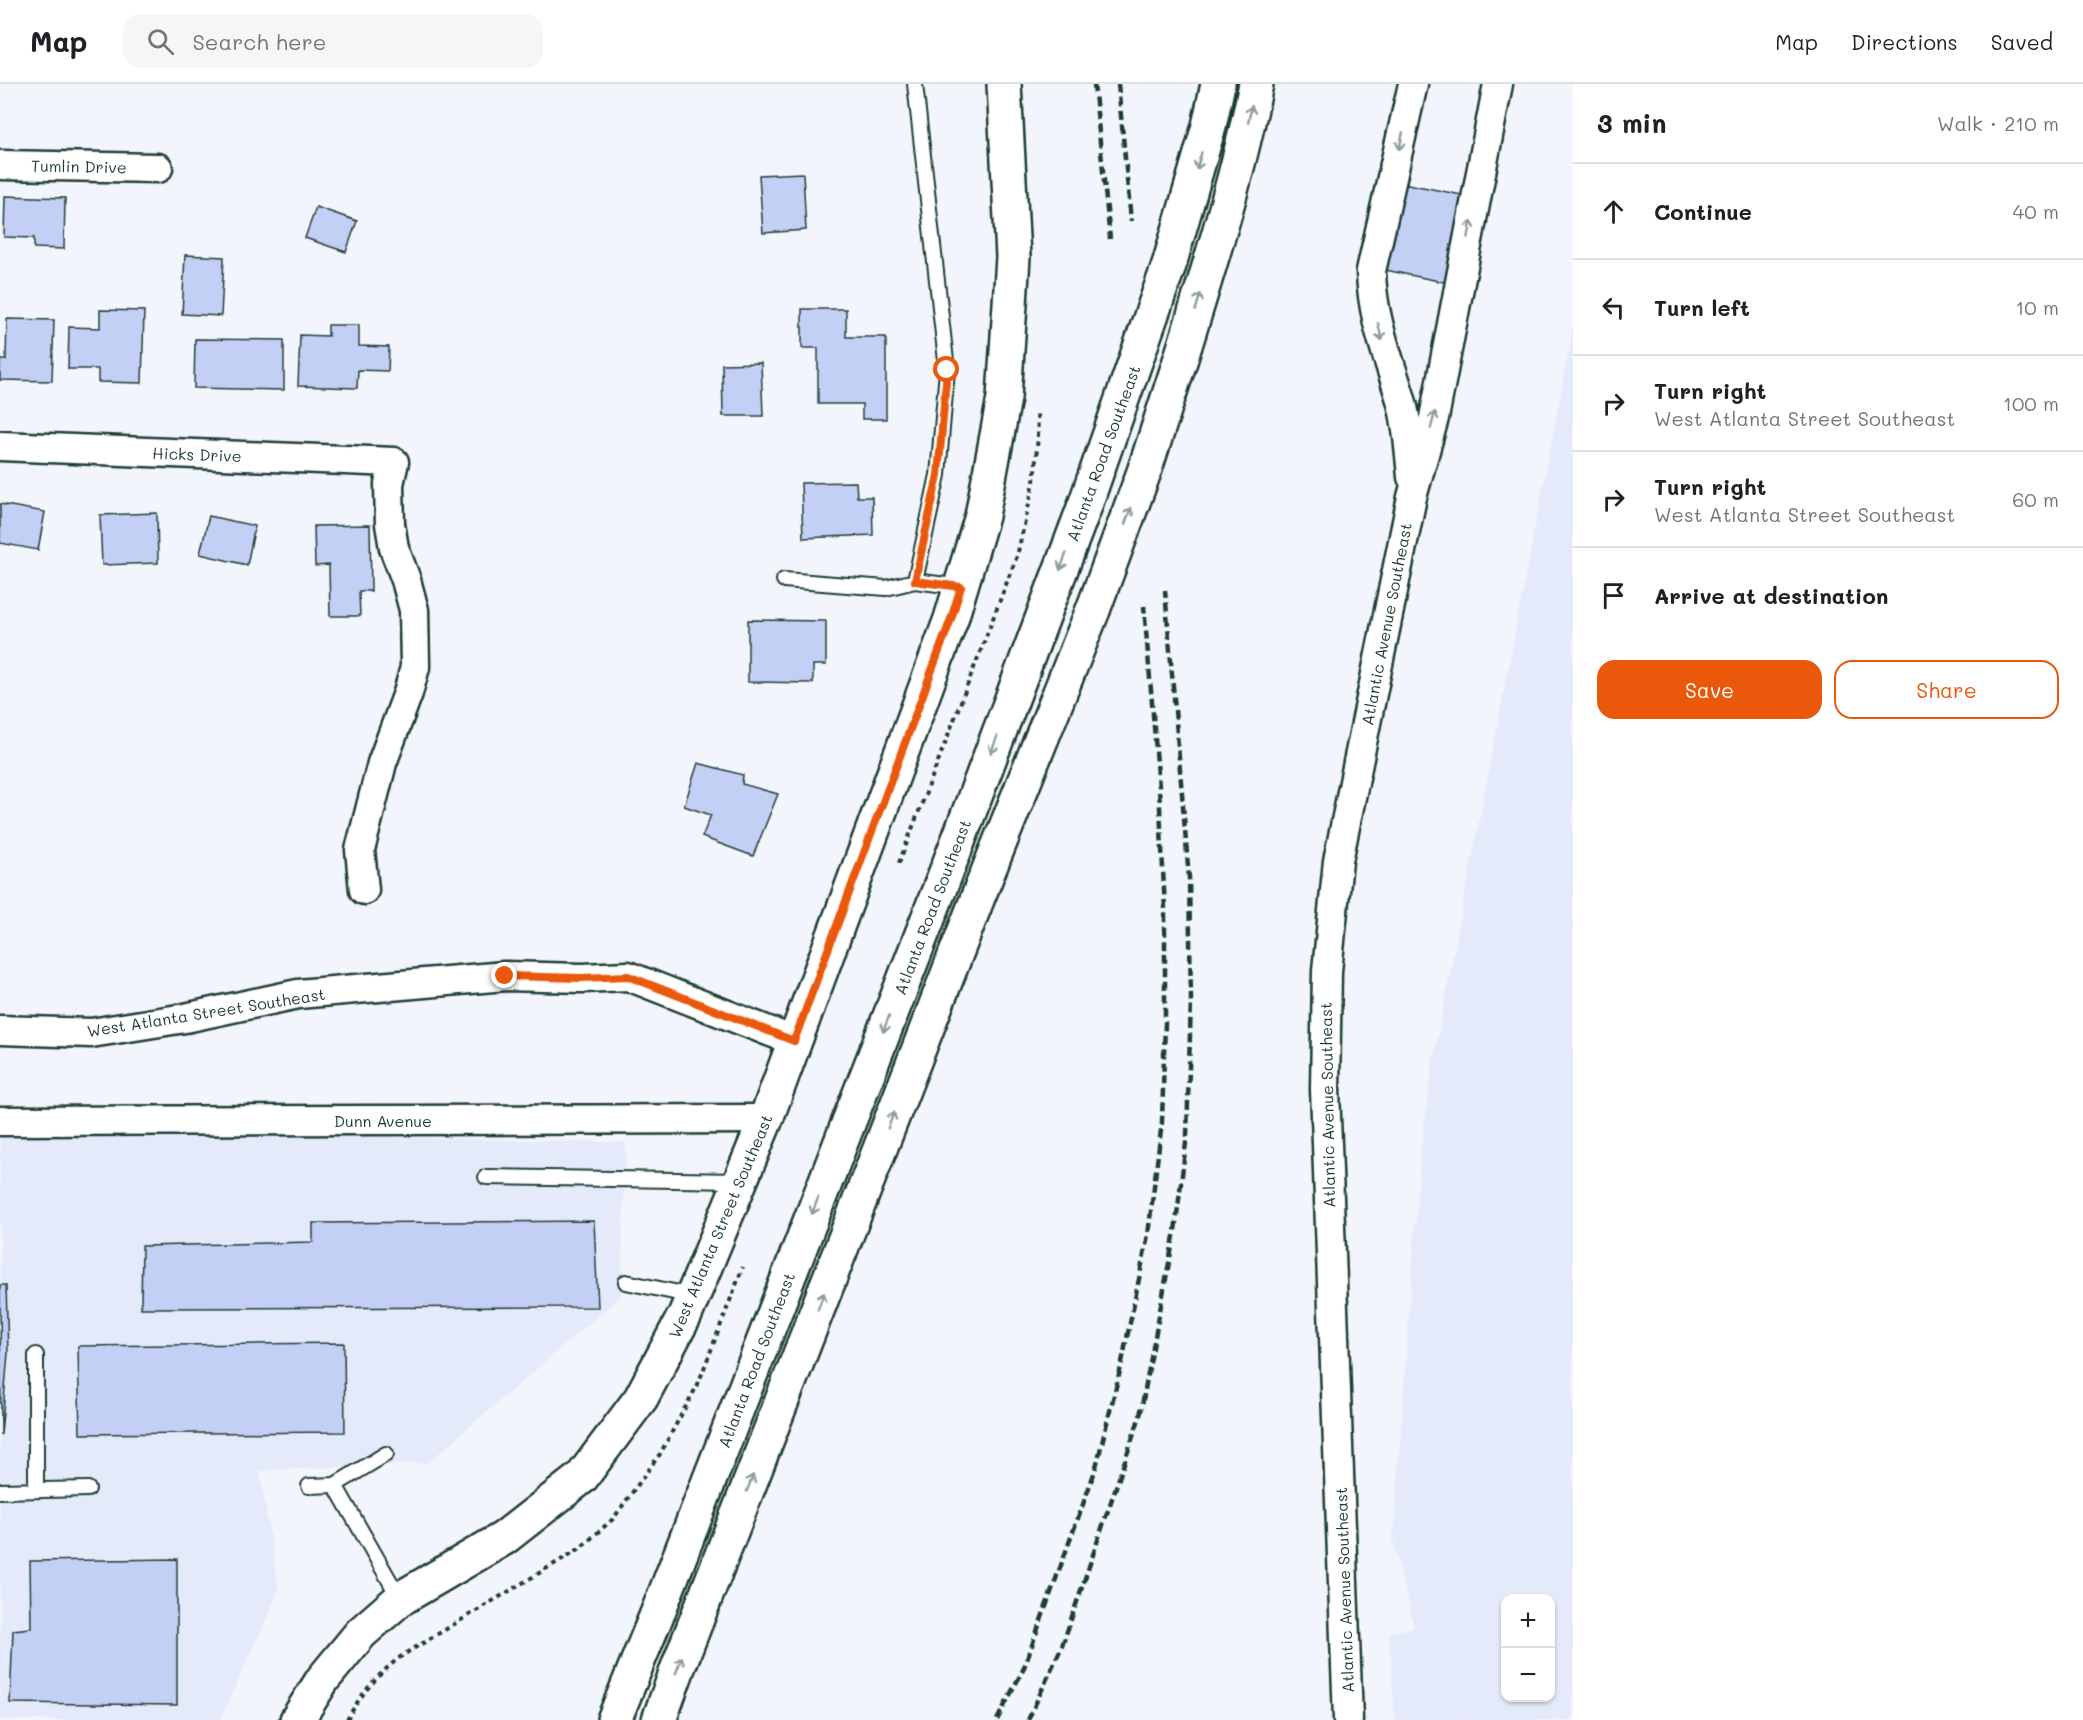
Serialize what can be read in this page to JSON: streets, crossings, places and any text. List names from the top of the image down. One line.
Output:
{"streets":{"main road":["Atlanta Road Southeast","West Atlanta Street Southeast"],"street":["Tumlin Drive","Hicks Drive","Atlantic Avenue Southeast","Dunn Avenue"]},"crossings":[["West Atlanta Street Southeast","Dunn Avenue"]],"page":{"header":"Map","search":"Search here","nav":["Map","Directions","Saved"],"heading":["3 min","Walk · 210 m"],"list":[["Continue","40 m"],["Turn left","10 m"],["Turn right","West Atlanta Street Southeast","100 m"],["Turn right","West Atlanta Street Southeast","60 m"],"Arrive at destination"],"buttons":["Save","Share"],"map_buttons":["+","−"]}}
